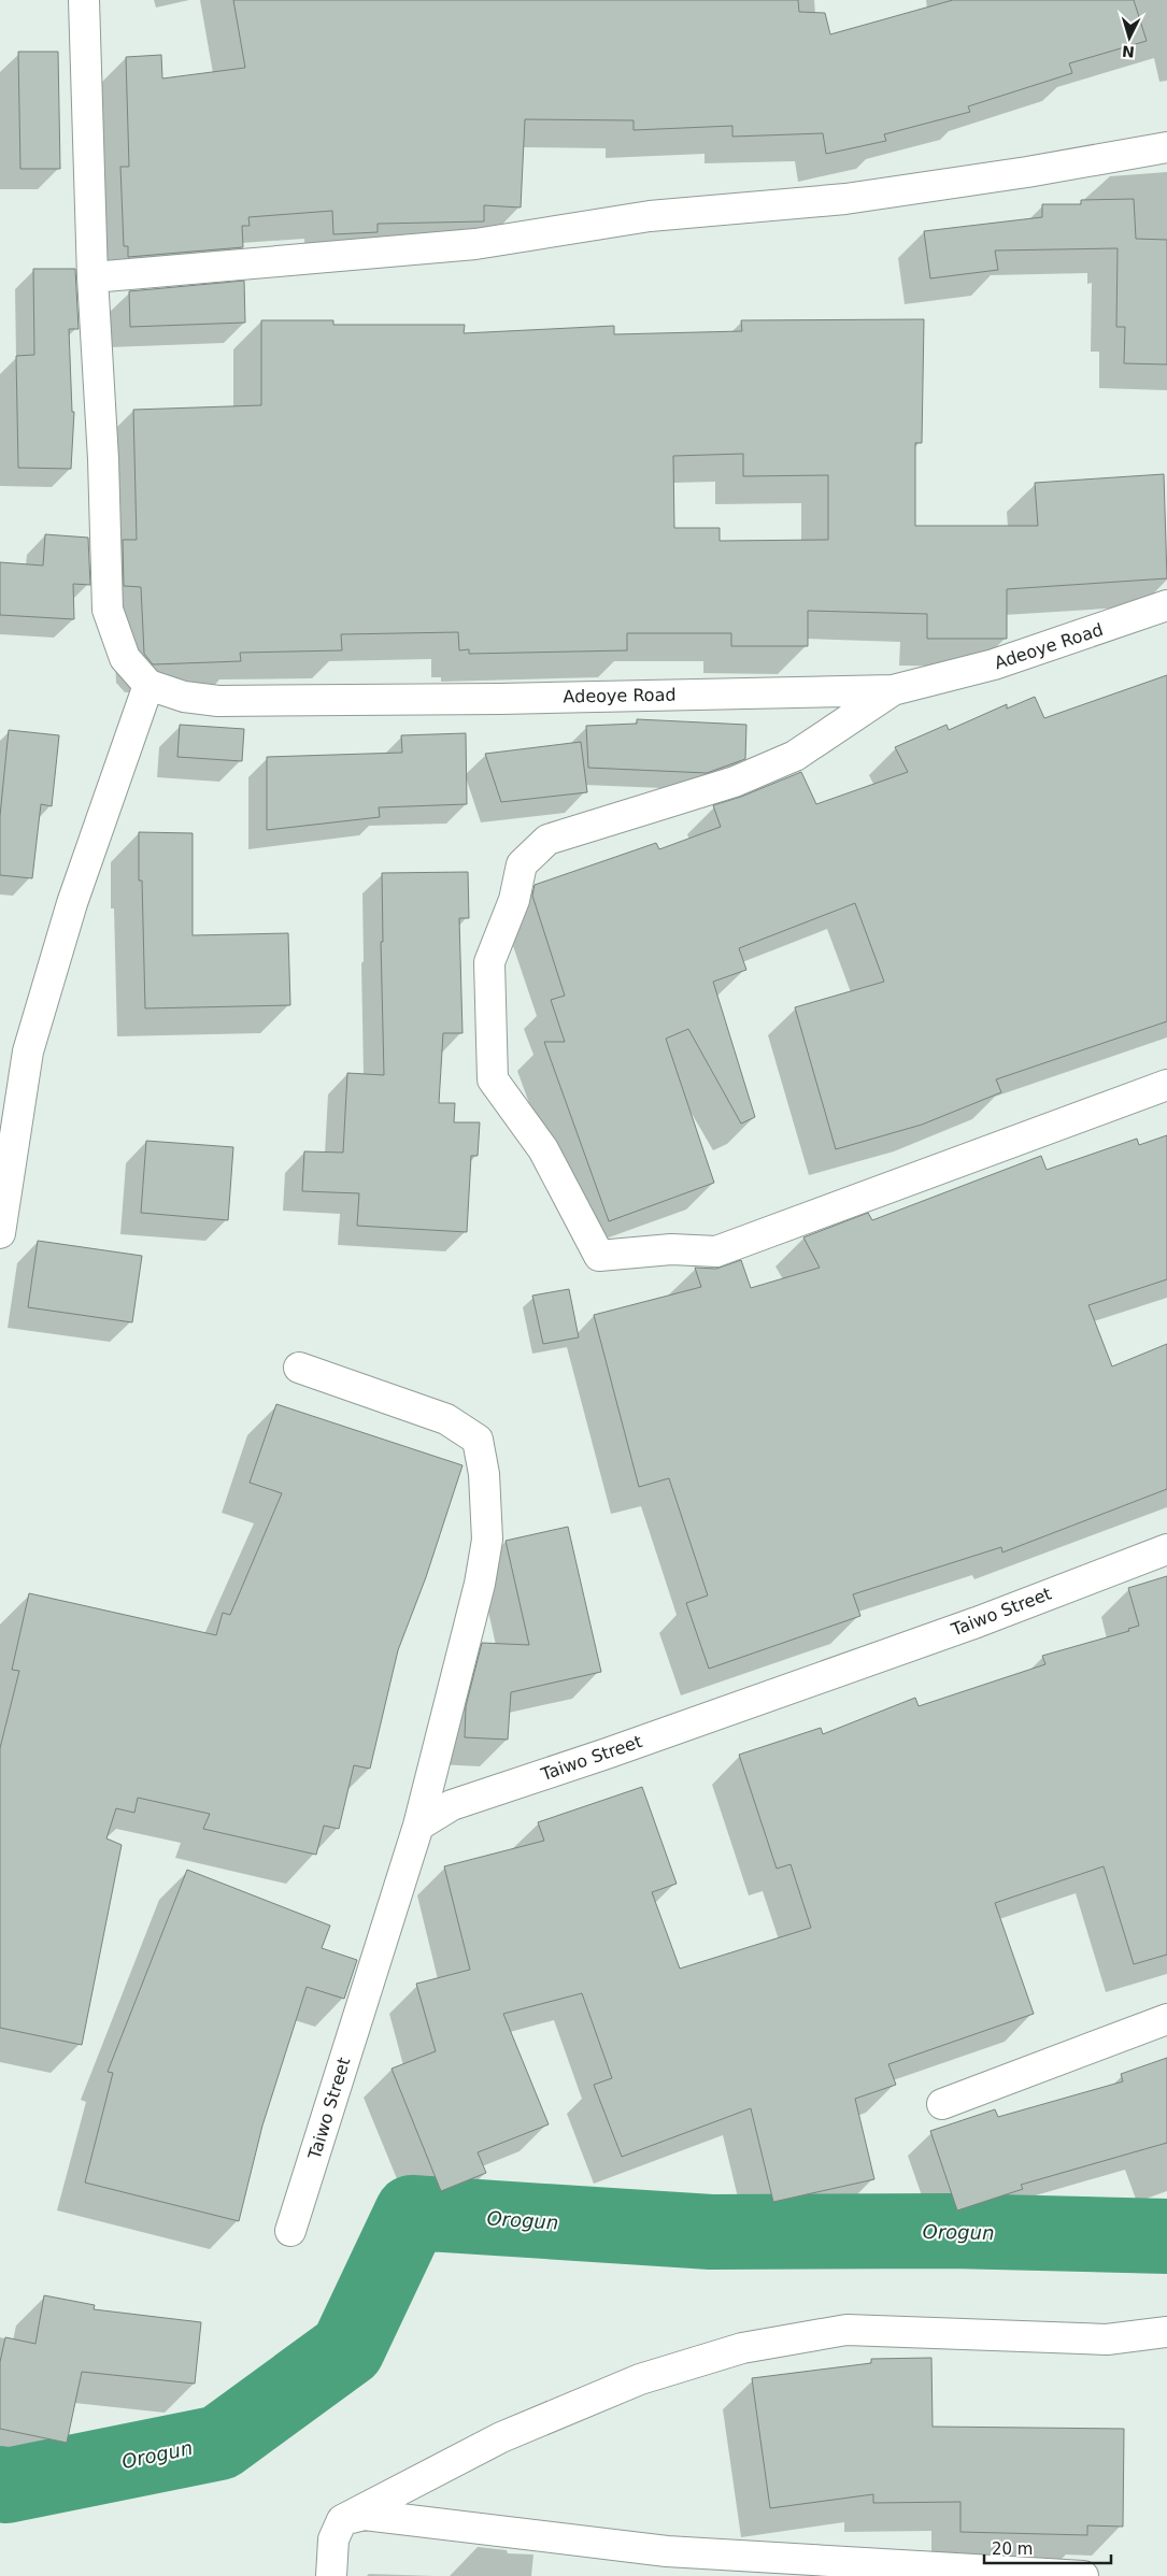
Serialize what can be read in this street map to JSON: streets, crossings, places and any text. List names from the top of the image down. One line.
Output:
{"streets":{"street":["Adeoye Road","Taiwo Street"]},"water":["Orogun"],"scale_bar":"20 m","north":"bottom"}
